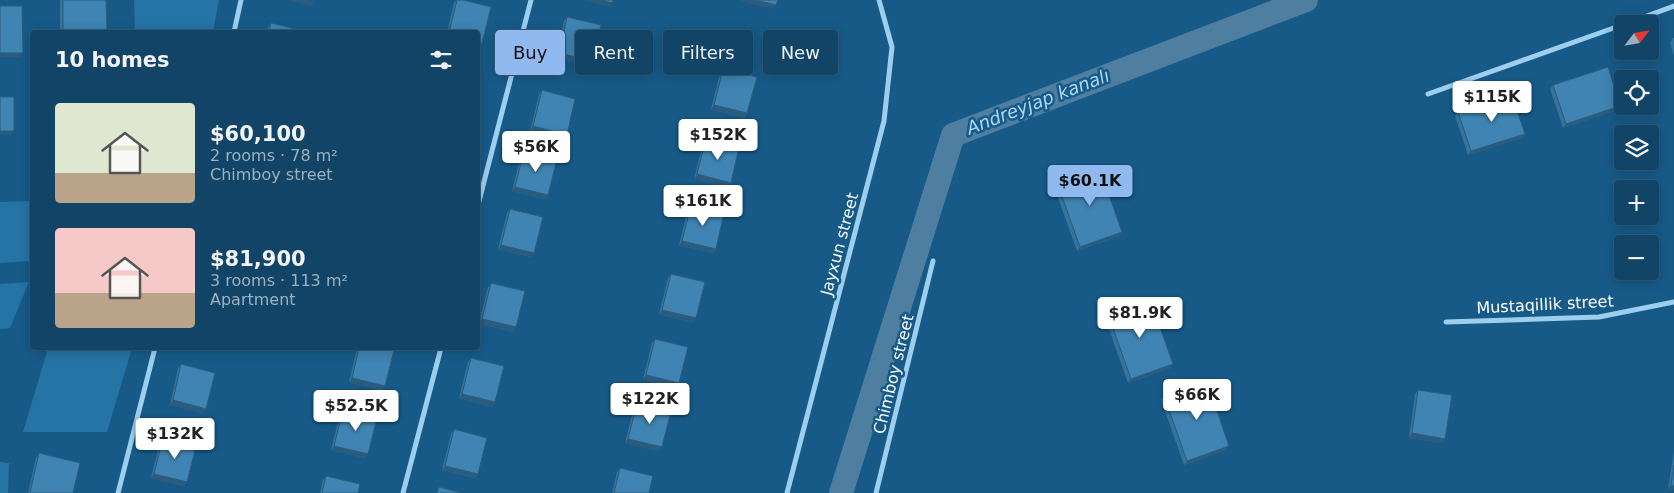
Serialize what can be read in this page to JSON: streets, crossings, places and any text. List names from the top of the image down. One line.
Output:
{"streets":{"street":["Jayxun street","Mustaqillik street","Chimboy street"]},"water":["Andreyjap kanalı"],"north":"top right","page":{"map_buttons":["+","−"],"chip":["Buy","Rent","Filters","New"],"heading":"10 homes","price":["$115K","$152K","$56K","$60.1K","$161K","$81.9K","$66K","$122K","$52.5K","$132K"],"list":[{"name":"$60,100","note":"2 rooms · 78 m² · Chimboy street"},{"name":"$81,900","note":"3 rooms · 113 m² · Apartment"}]}}
